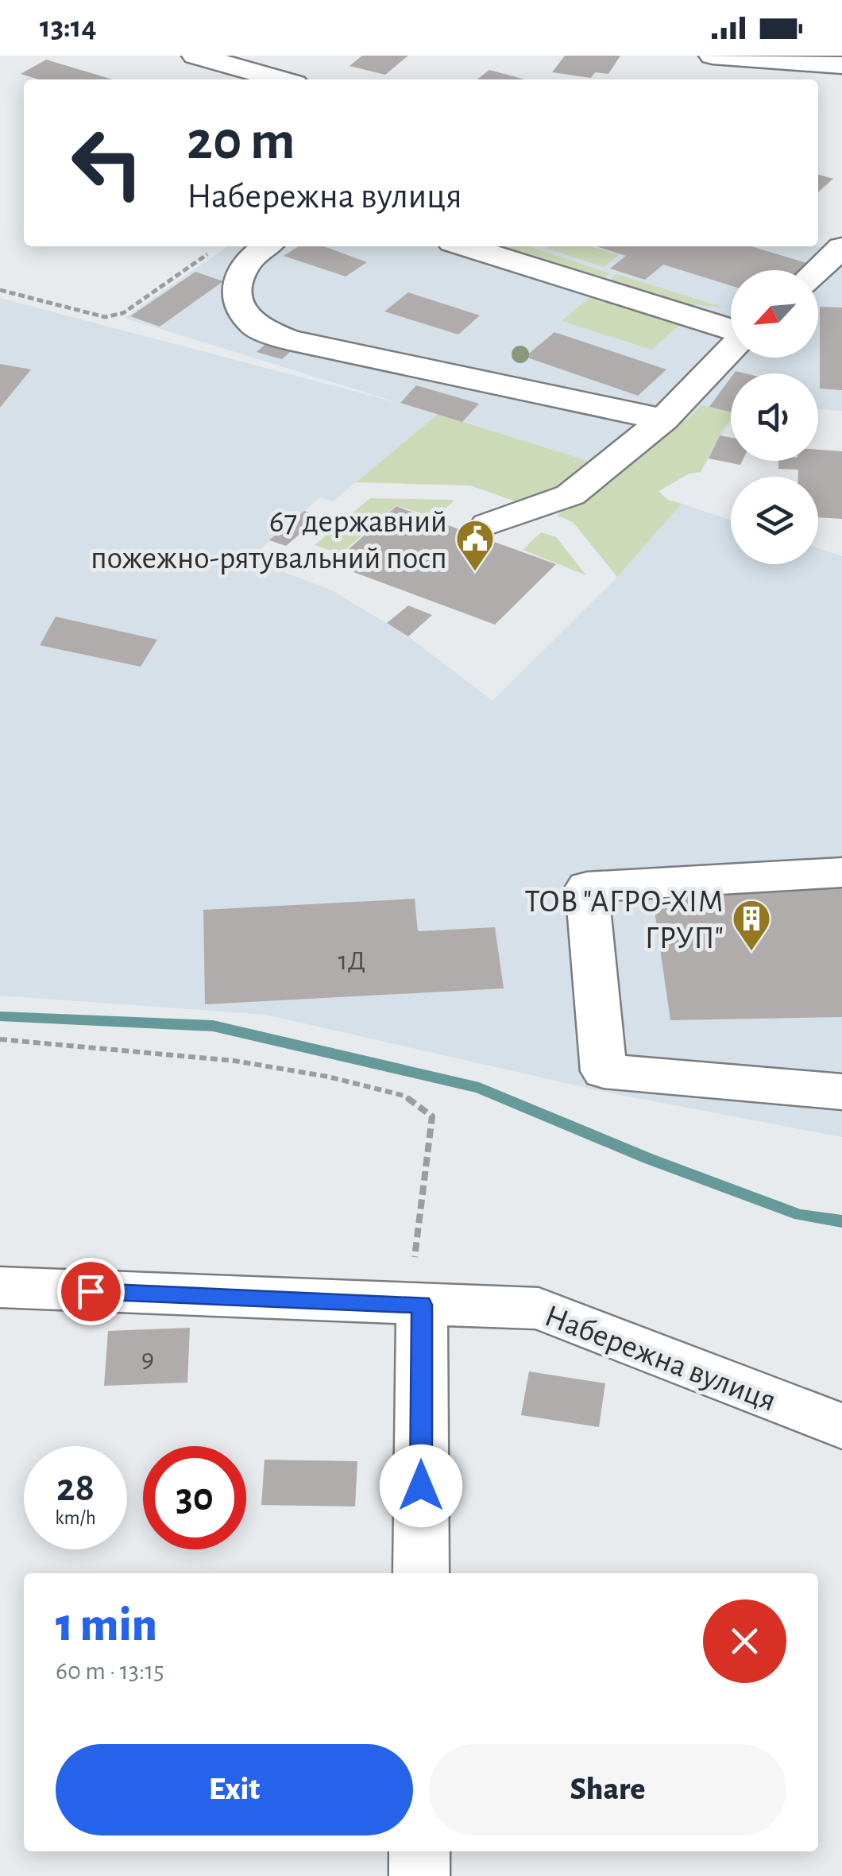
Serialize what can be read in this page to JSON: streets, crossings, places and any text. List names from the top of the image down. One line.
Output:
{"streets":{"street":["Набережна вулиця"]},"places":{"public building":["67 державний пожежно-рятувальний посп"],"building":["ТОВ \"АГРО-ХІМ ГРУП\""]},"house_numbers":["1Д","9"],"north":"bottom left","page":{"status":"13:14","turn":["20 m","Набережна вулиця"],"speed":"28 km/h","limit":"30","heading":["1 min","60 m · 13:15"],"buttons":["Exit","Share"]}}
